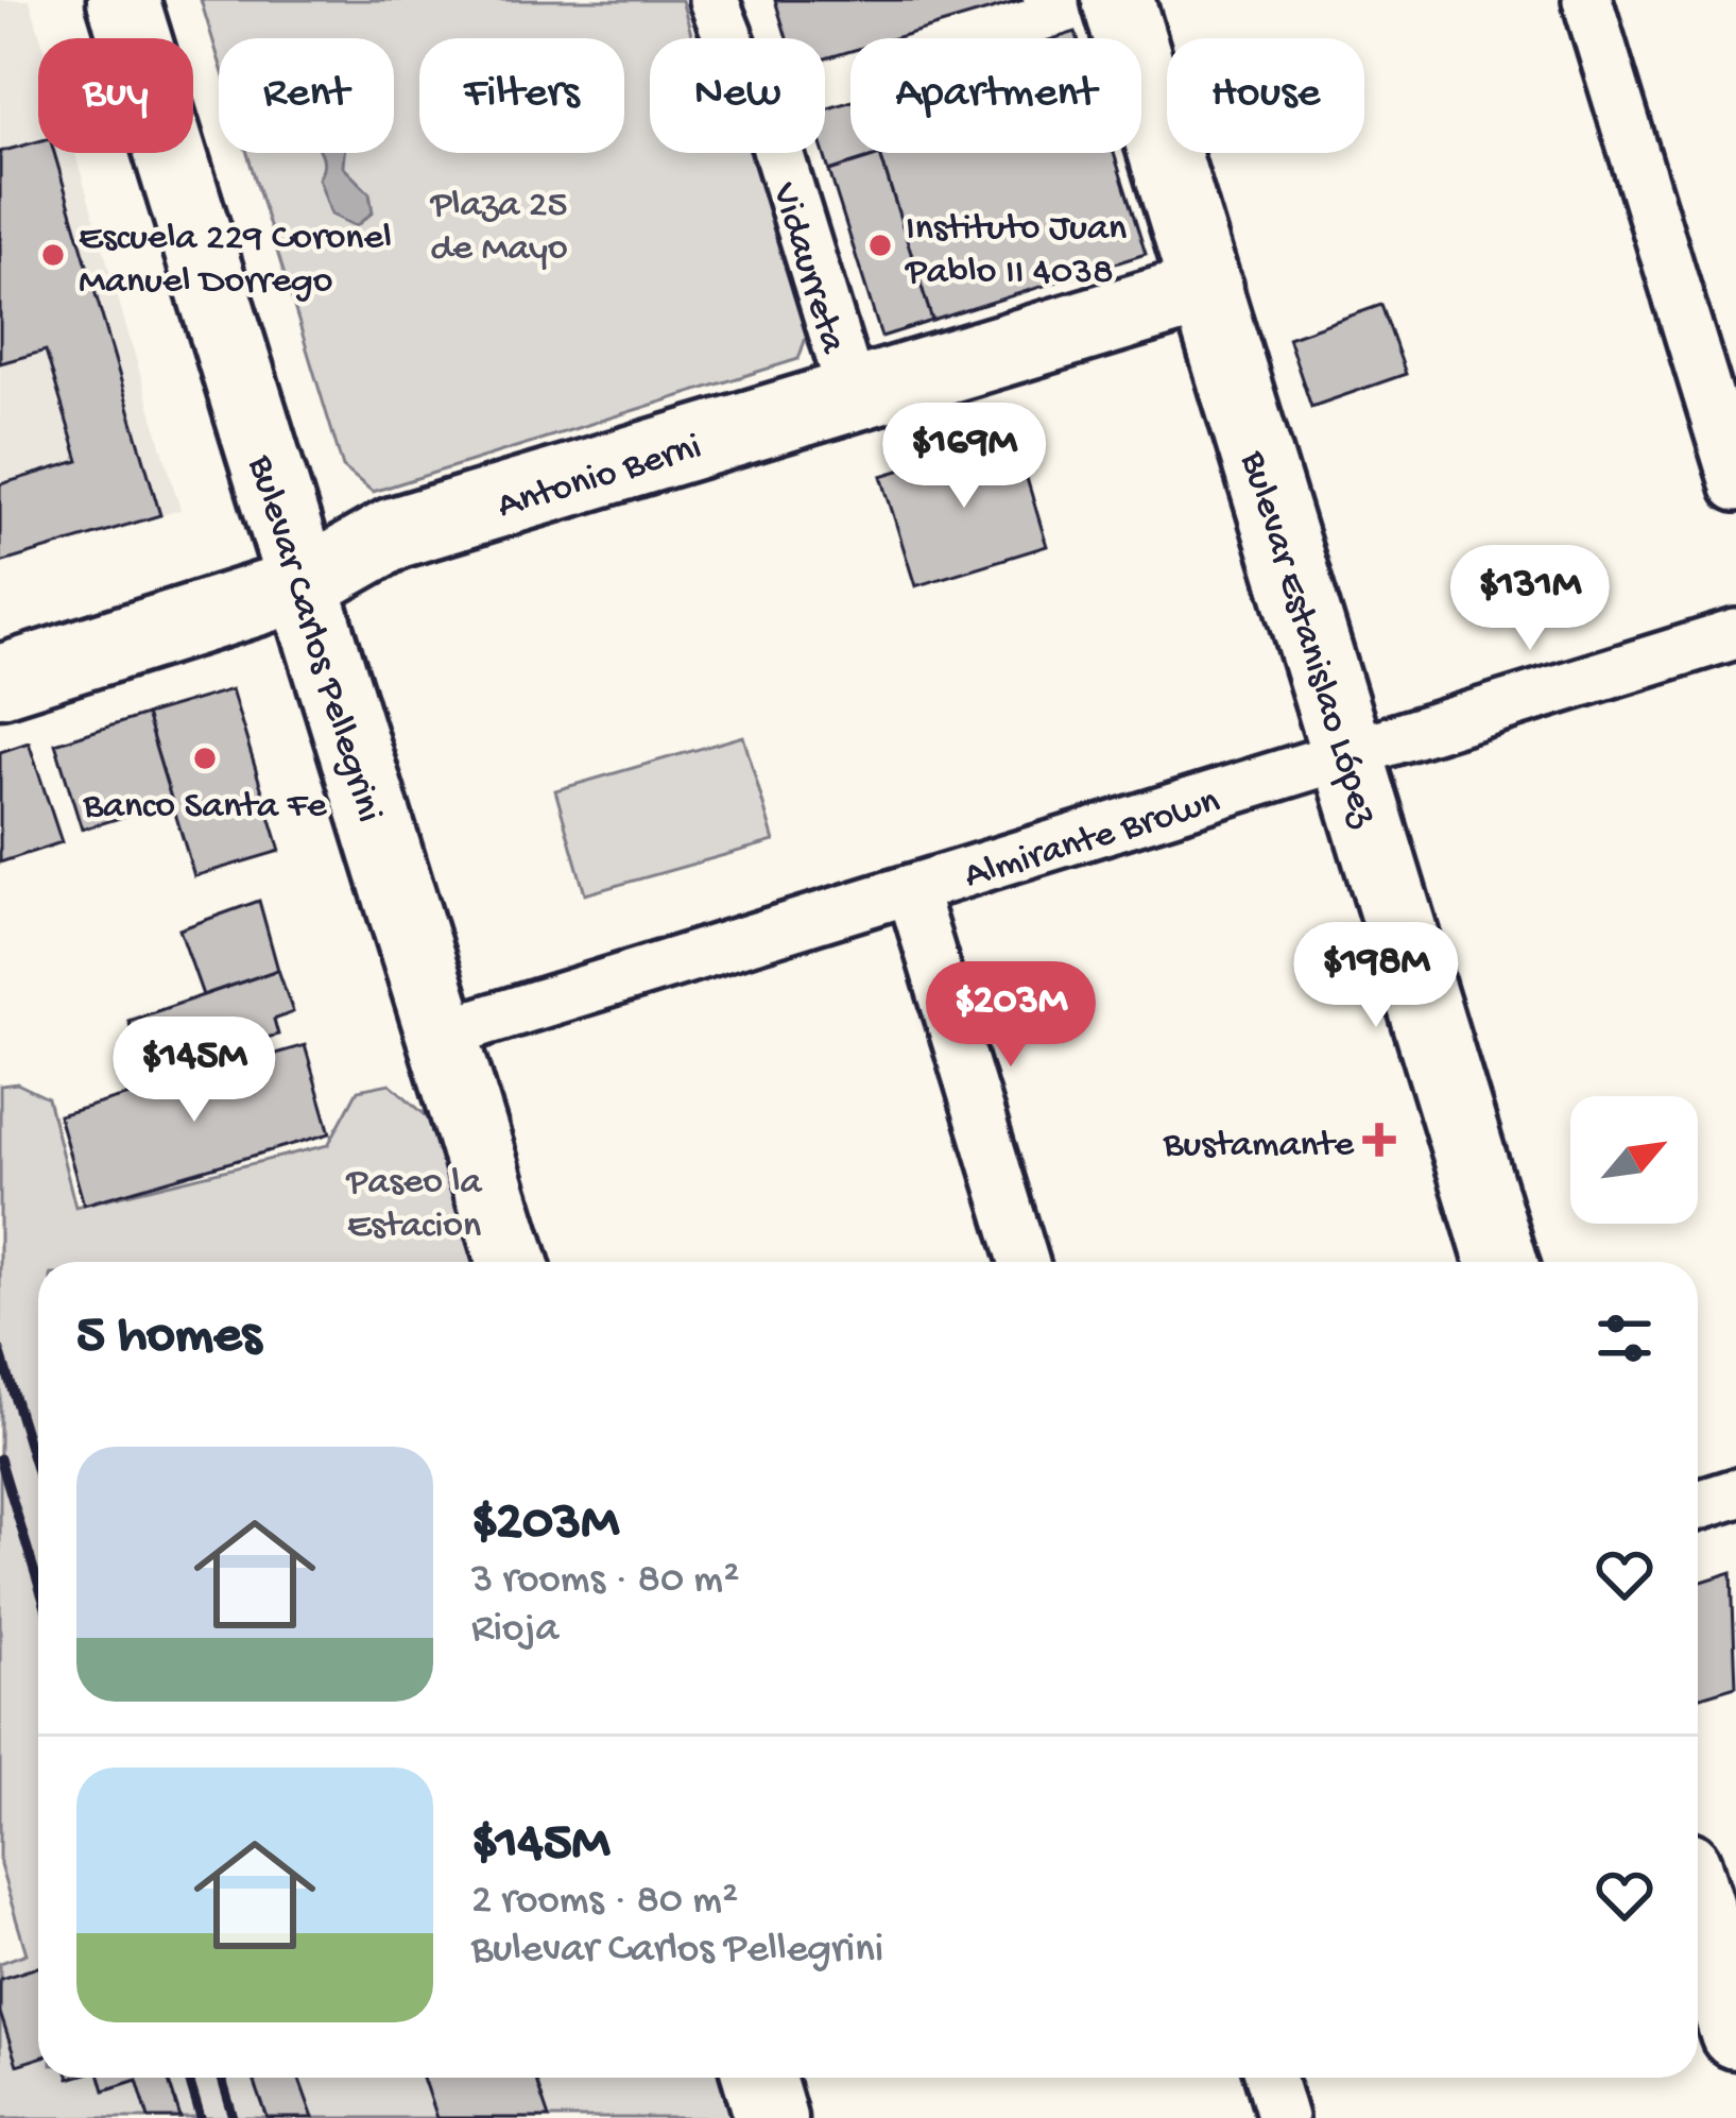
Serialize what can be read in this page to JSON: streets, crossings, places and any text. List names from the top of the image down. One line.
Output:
{"streets":{"street":["Vidaurreta","Antonio Berni","Bulevar Carlos Pellegrini","Bulevar Estanislao López","Almirante Brown"]},"crossings":[["Vidaurreta","Antonio Berni"],["Antonio Berni","Bulevar Carlos Pellegrini"],["Antonio Berni","Bulevar Estanislao López"],["Bulevar Carlos Pellegrini","Almirante Brown"],["Bulevar Estanislao López","Almirante Brown"]],"parks":["Plaza 25 de Mayo","Paseo la Estacion"],"places":{"other":["Instituto Juan Pablo II 4038","Escuela 229 Coronel Manuel Dorrego","Banco Santa Fe"],"health":["Bustamante"]},"north":"top right","page":{"chip":["Buy","Rent","Filters","New","Apartment","House"],"price":["$169M","$131M","$198M","$203M","$145M"],"heading":"5 homes","list":[{"name":"$203M","note":"3 rooms · 80 m² · Rioja"},{"name":"$145M","note":"2 rooms · 80 m² · Bulevar Carlos Pellegrini"}]}}
